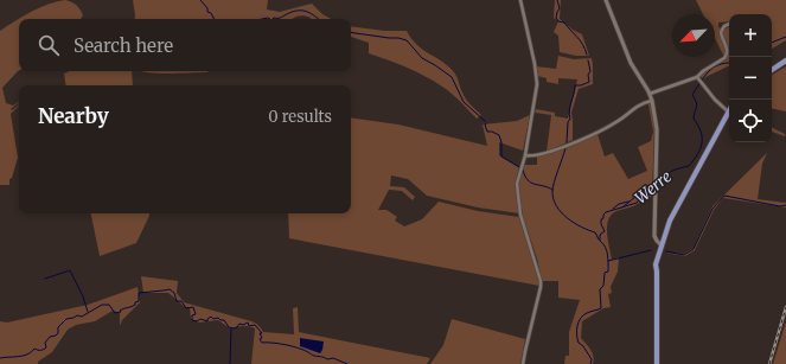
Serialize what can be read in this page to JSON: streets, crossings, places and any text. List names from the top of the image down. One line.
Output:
{"water":["Werre"],"north":"bottom left","page":{"map_buttons":["+","−"],"search":"Search here","heading":["Nearby","0 results"]}}
